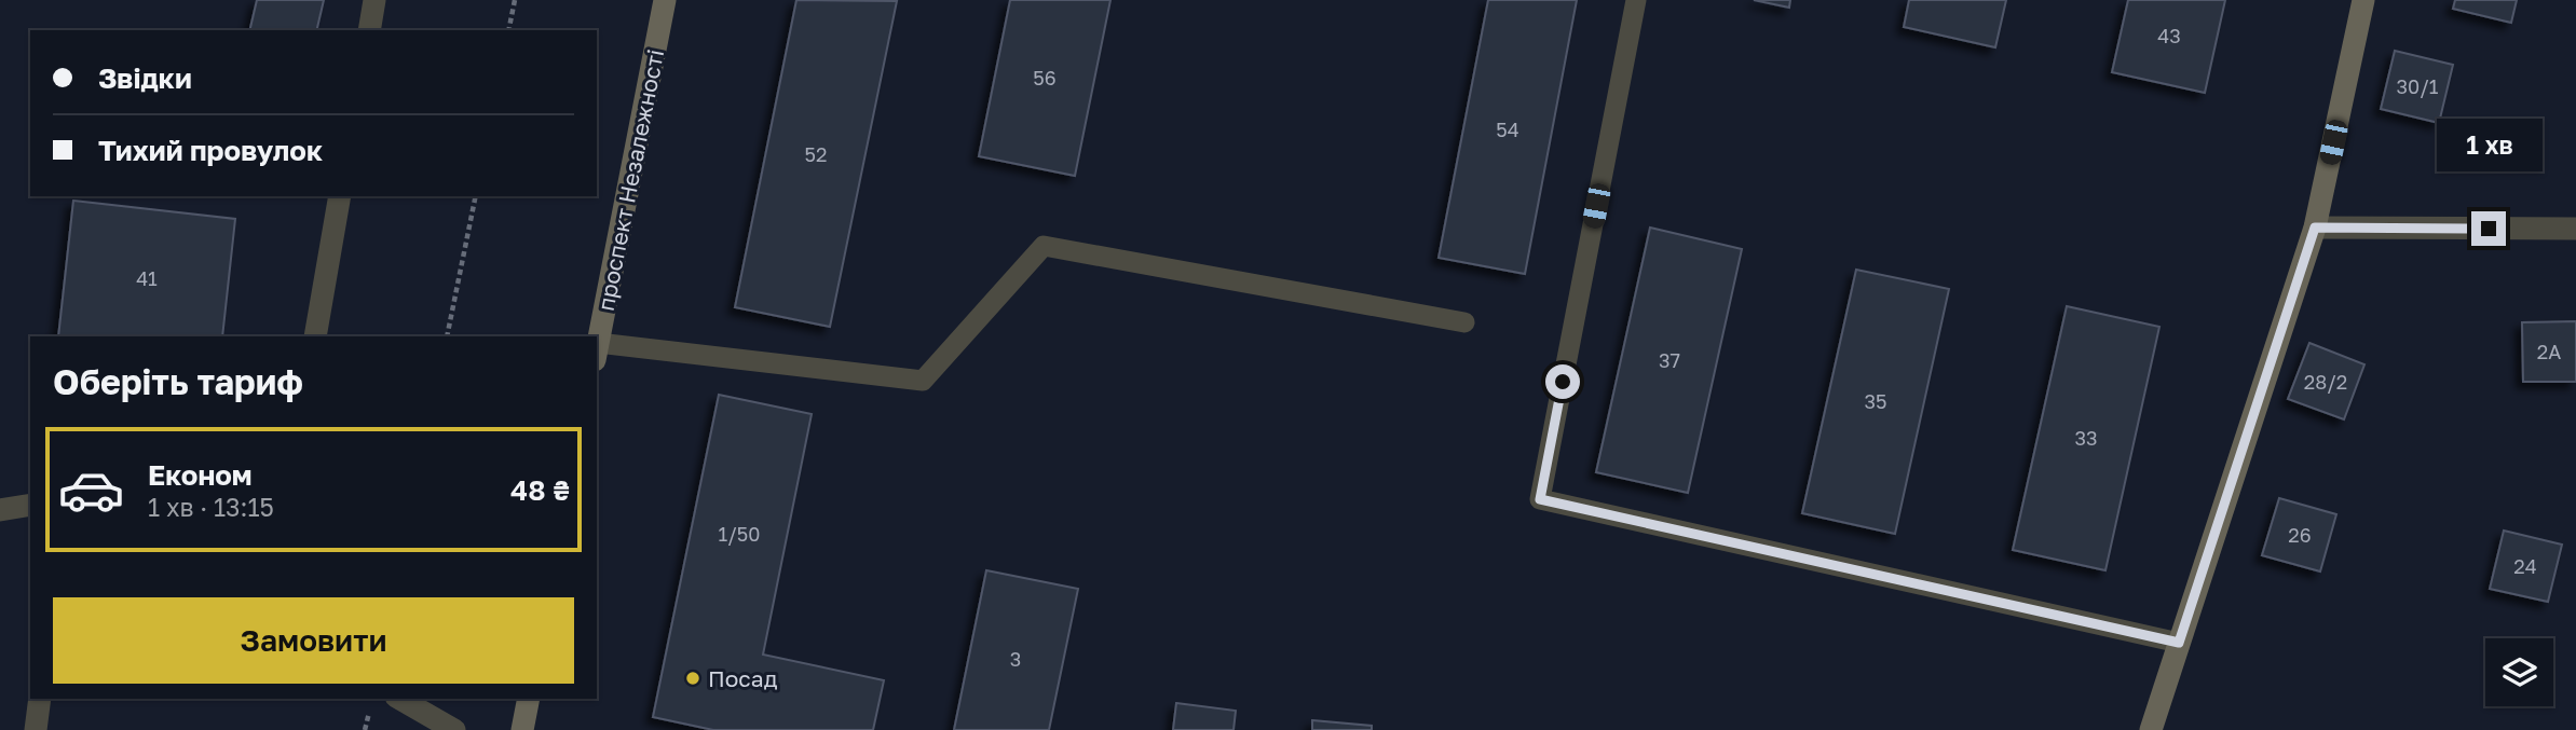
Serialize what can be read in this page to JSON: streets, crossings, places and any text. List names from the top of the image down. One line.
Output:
{"streets":{"street":["проспект Незалежності"]},"places":["Посад"],"house_numbers":["43","56","30/1","54","52","41","2А","37","28/2","35","33","1/50","26","24","3"],"page":{"banner":["Звідки","Тихий провулок"],"bubble":"1 хв","heading":"Оберіть тариф","list":[{"name":"Економ","note":"1 хв · 13:15","value":"48 ₴"}],"buttons":"Замовити"}}
